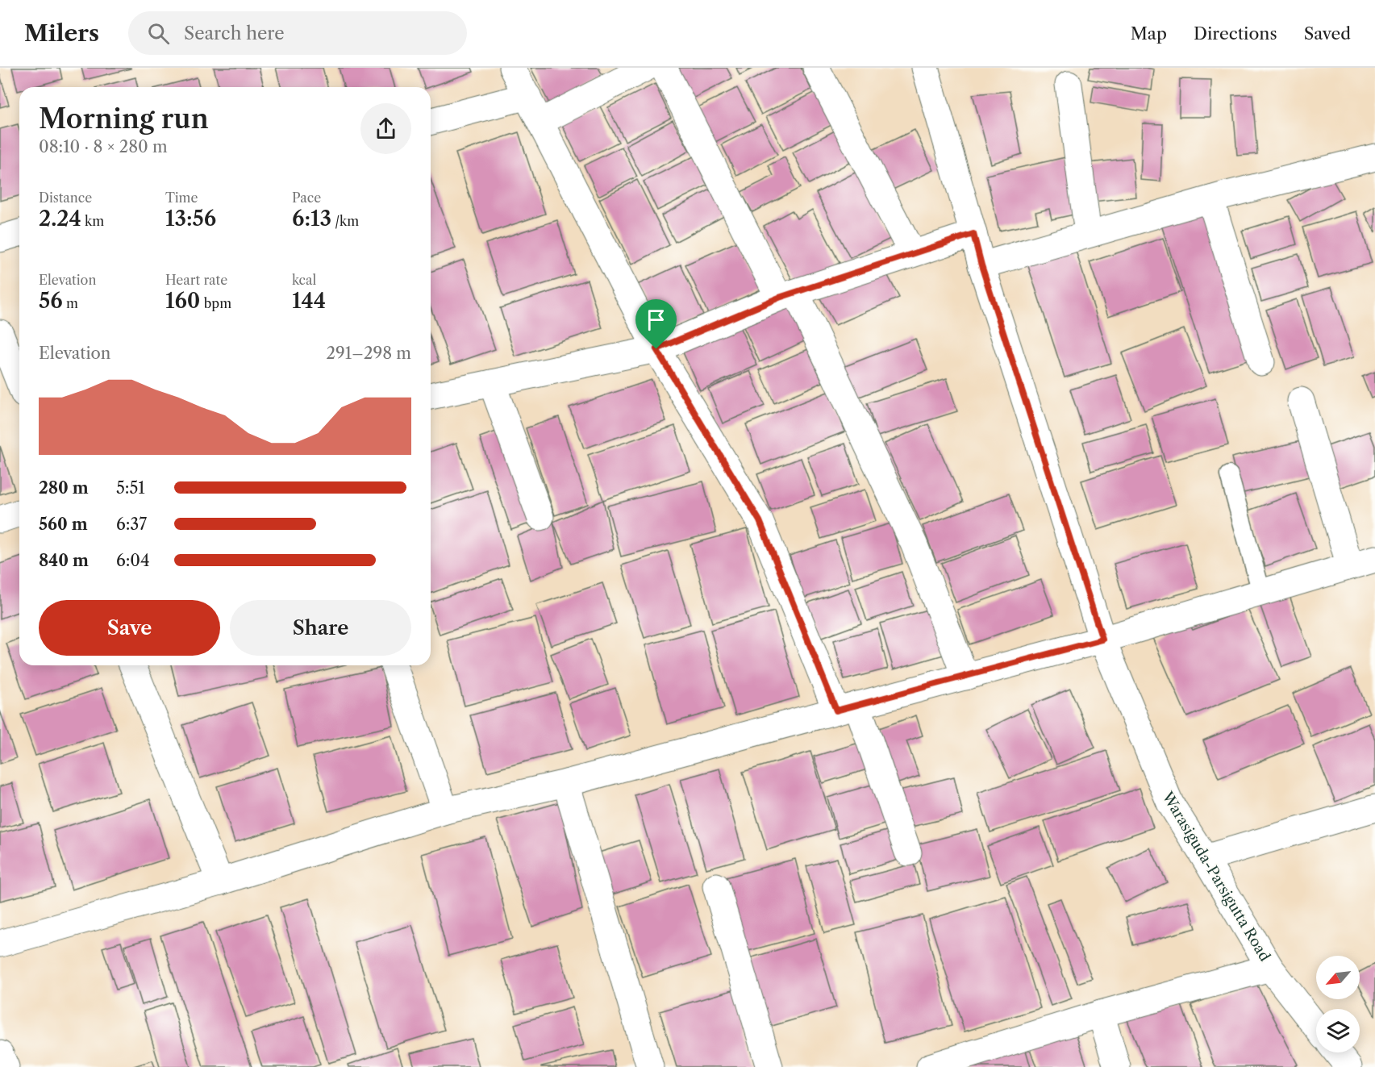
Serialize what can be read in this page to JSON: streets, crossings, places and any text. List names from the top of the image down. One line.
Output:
{"streets":{"street":["Warasiguda-Parsigutta Road"]},"north":"bottom left","page":{"header":"Milers","search":"Search here","nav":["Map","Directions","Saved"],"heading":["Morning run","08:10 · 8 × 280 m"],"stats":[["Distance","2.24 km"],["Time","13:56"],["Pace","6:13 /km"],["Elevation","56 m"],["Heart rate","160 bpm"],["kcal","144"]],"chart":["Elevation","291–298 m"],"list":[{"name":"280 m","note":"5:51"},{"name":"560 m","note":"6:37"},{"name":"840 m","note":"6:04"}],"buttons":["Save","Share"]}}
